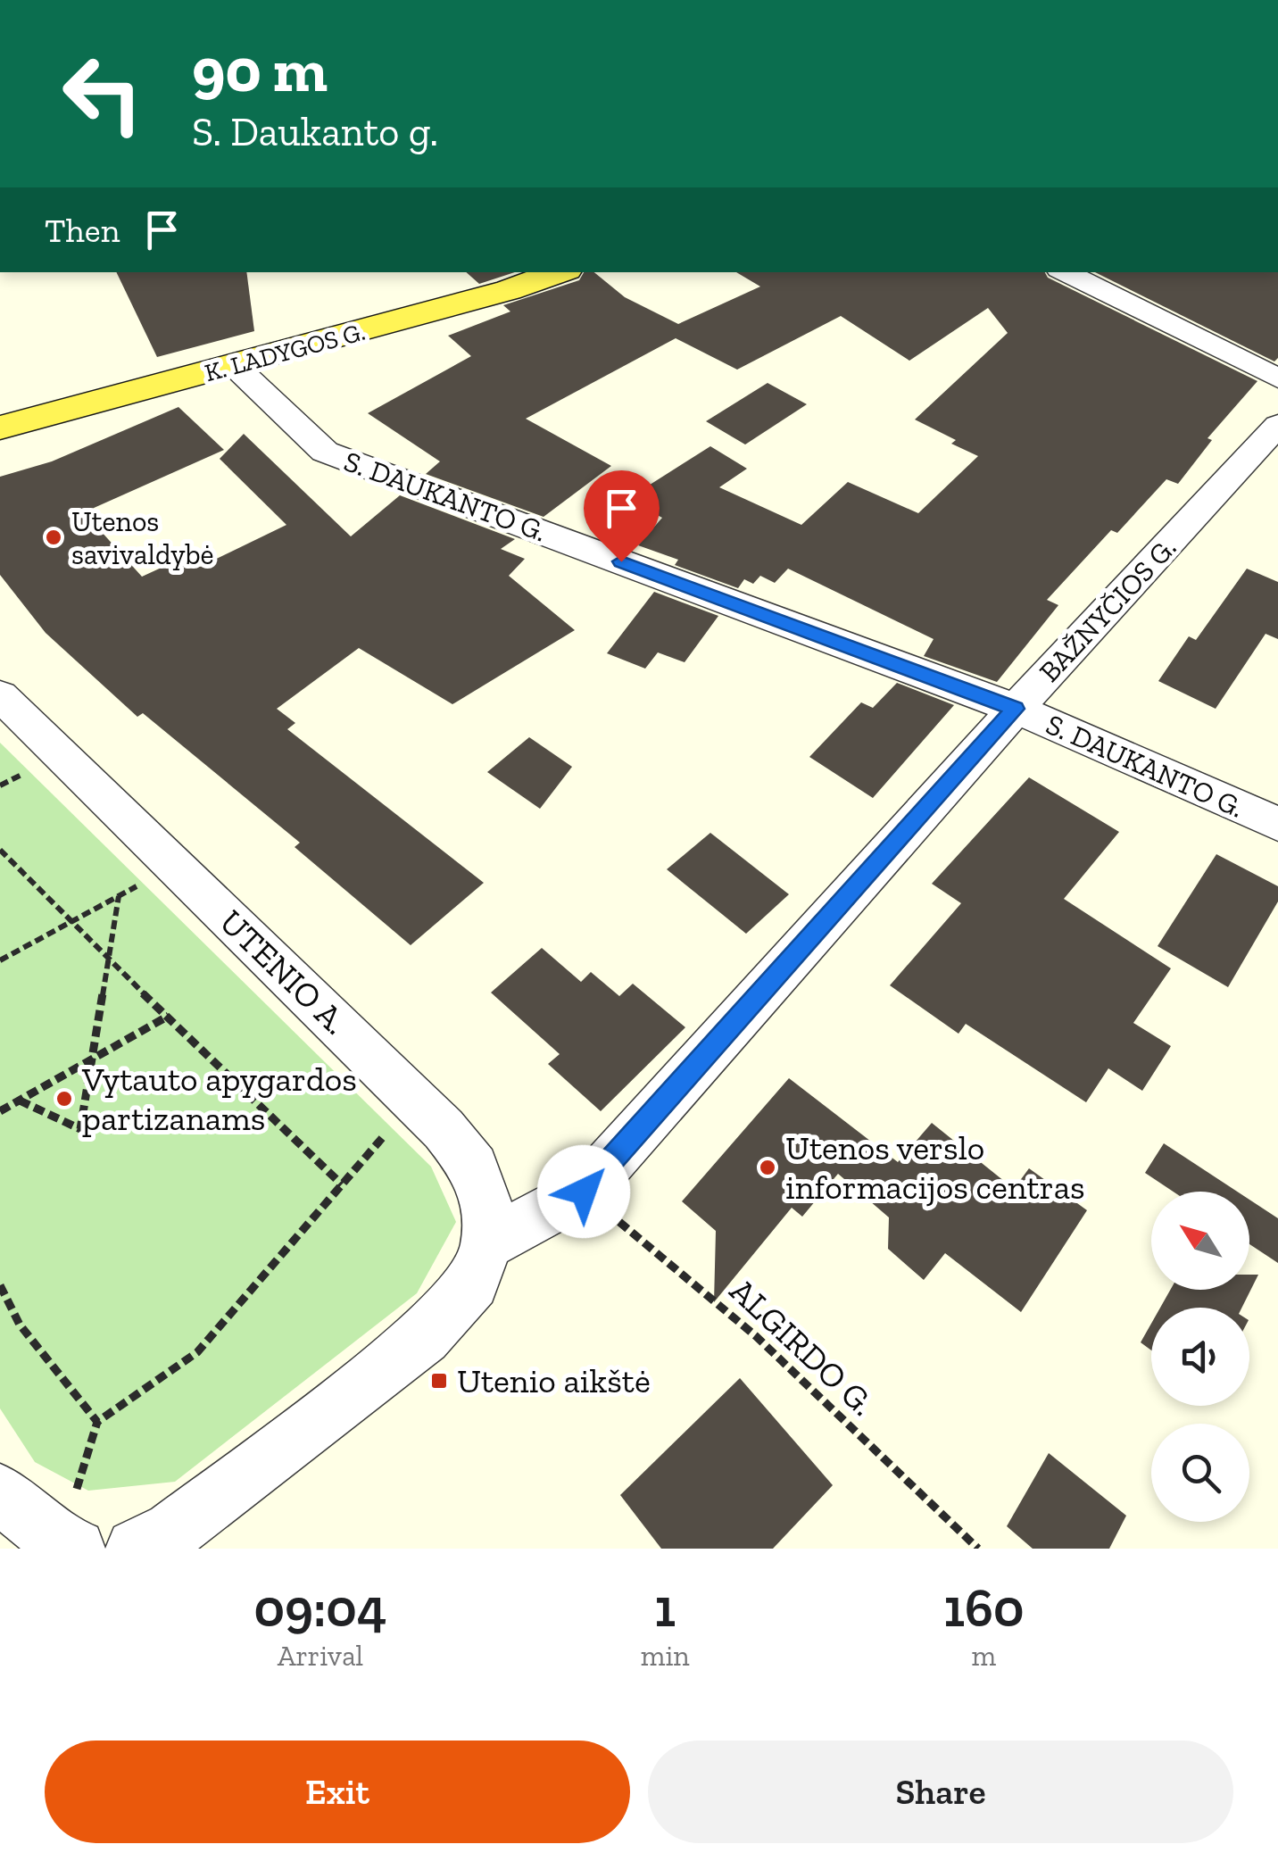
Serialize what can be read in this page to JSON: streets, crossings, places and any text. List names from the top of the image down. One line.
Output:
{"streets":{"main road":["K. LADYGOS G."],"street":["S. DAUKANTO G.","BAŽNYČIOS G.","UTENIO A."],"path":["ALGIRDO G."]},"crossings":[["K. LADYGOS G.","S. DAUKANTO G."],["S. DAUKANTO G.","BAŽNYČIOS G."],["BAŽNYČIOS G.","UTENIO A."],["BAŽNYČIOS G.","ALGIRDO G."]],"places":{"other":["Utenos savivaldybė","Vytauto apygardos partizanams","Utenos verslo informacijos centras"],"transit":["Utenio aikštė"]},"north":"top left","page":{"turn":["90 m","S. Daukanto g."],"then":"Then","eta":["09:04","Arrival","1","min","160","m"],"buttons":["Exit","Share"]}}
